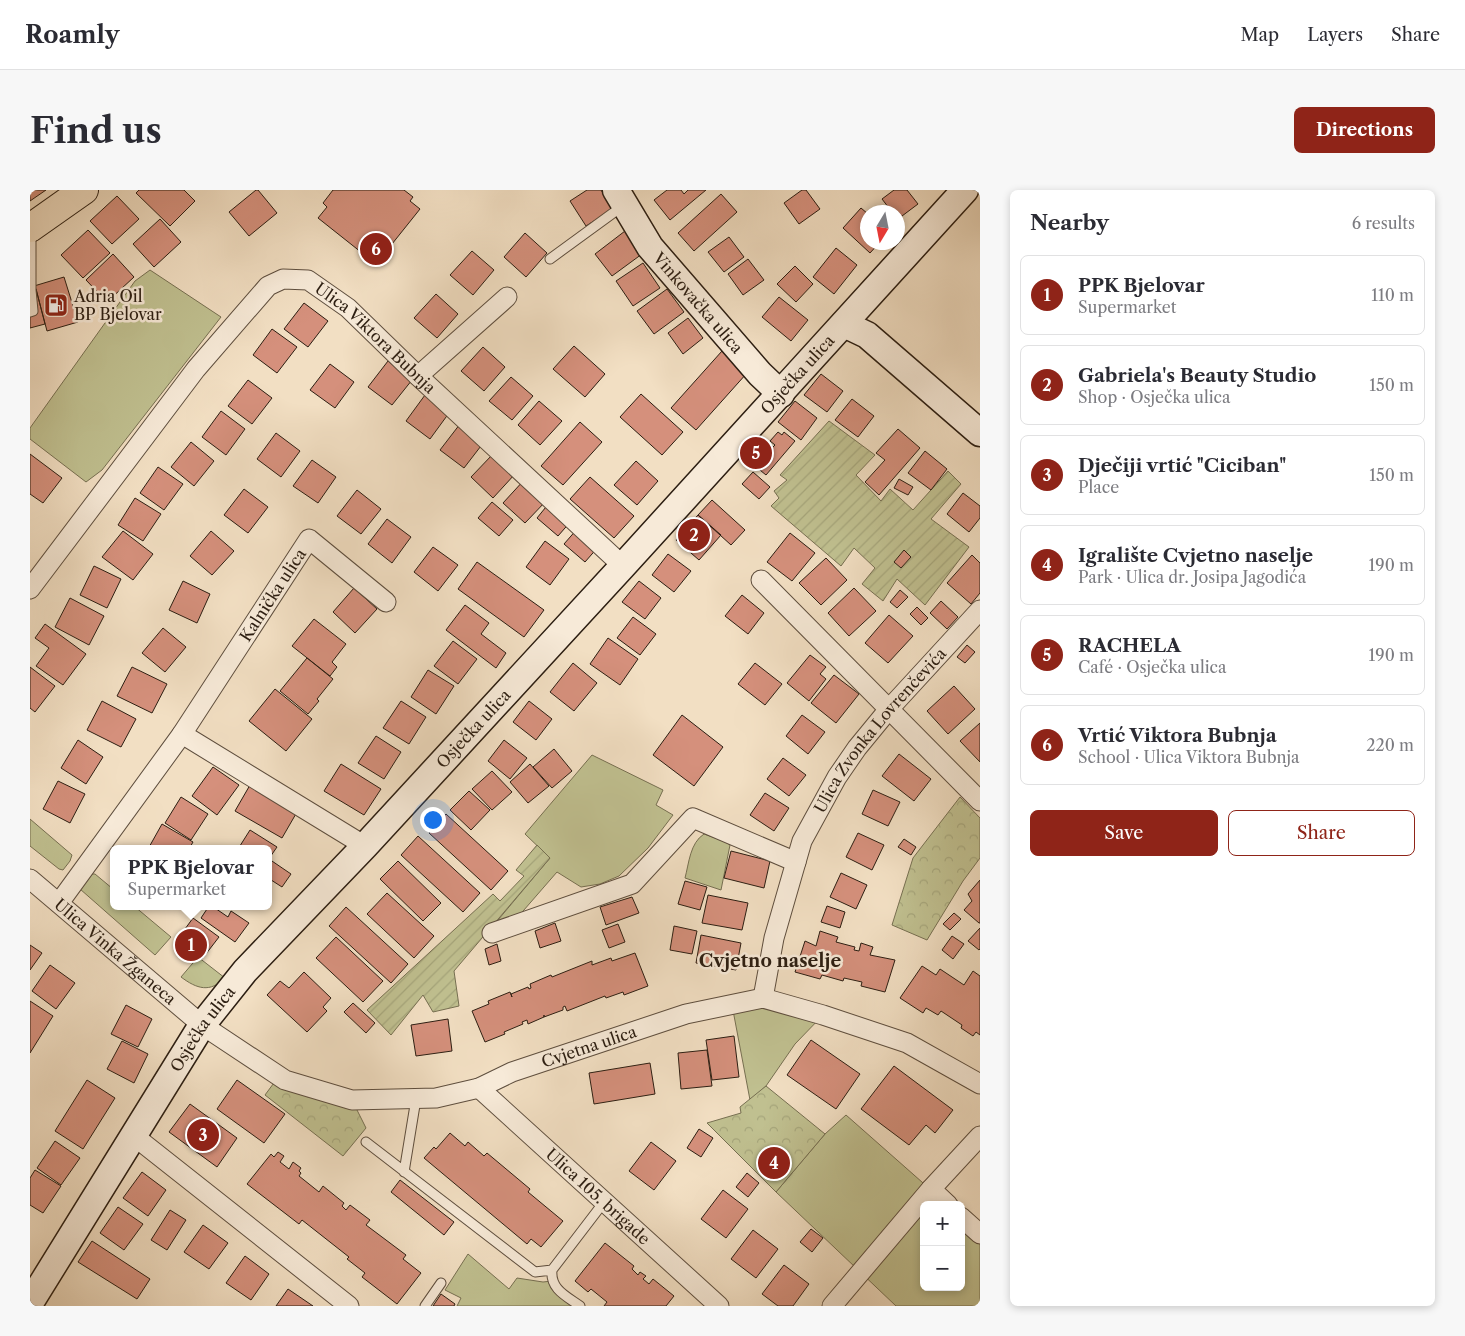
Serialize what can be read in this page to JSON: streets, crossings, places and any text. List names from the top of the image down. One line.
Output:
{"streets":{"street":["Vinkovačka ulica","Ulica Viktora Bubnja","Osječka ulica","Kalnička ulica","Ulica Zvonka Lovrenčevića","Ulica Vinka Žganeca","Cvjetna ulica","Ulica 105. brigade"]},"crossings":[["Vinkovačka ulica","Osječka ulica"],["Ulica Viktora Bubnja","Osječka ulica"],["Osječka ulica","Ulica Vinka Žganeca"],["Osječka ulica","Cvjetna ulica"],["Kalnička ulica","Ulica Vinka Žganeca"],["Ulica Zvonka Lovrenčevića","Cvjetna ulica"],["Ulica Vinka Žganeca","Cvjetna ulica"],["Cvjetna ulica","Ulica 105. brigade"]],"districts":["Cvjetno naselje"],"places":{"fuel station":["Adria Oil BP Bjelovar"]},"north":"bottom","page":{"header":"Roamly","nav":["Map","Layers","Share"],"buttons":["Directions",["Save","Share"]],"title":"Find us","heading":["Nearby","6 results"],"pins":["6","5","2","1","3","4"],"list":[{"mark":"1","name":"PPK Bjelovar","note":"Supermarket","value":"110 m"},{"mark":"2","name":"Gabriela's Beauty Studio","note":"Shop · Osječka ulica","value":"150 m"},{"mark":"3","name":"Dječiji vrtić \"Ciciban\"","note":"Place","value":"150 m"},{"mark":"4","name":"Igralište Cvjetno naselje","note":"Park · Ulica dr. Josipa Jagodića","value":"190 m"},{"mark":"5","name":"RACHELA","note":"Café · Osječka ulica","value":"190 m"},{"mark":"6","name":"Vrtić Viktora Bubnja","note":"School · Ulica Viktora Bubnja","value":"220 m"}],"popup":["PPK Bjelovar","Supermarket"],"map_buttons":["+","−"]}}
